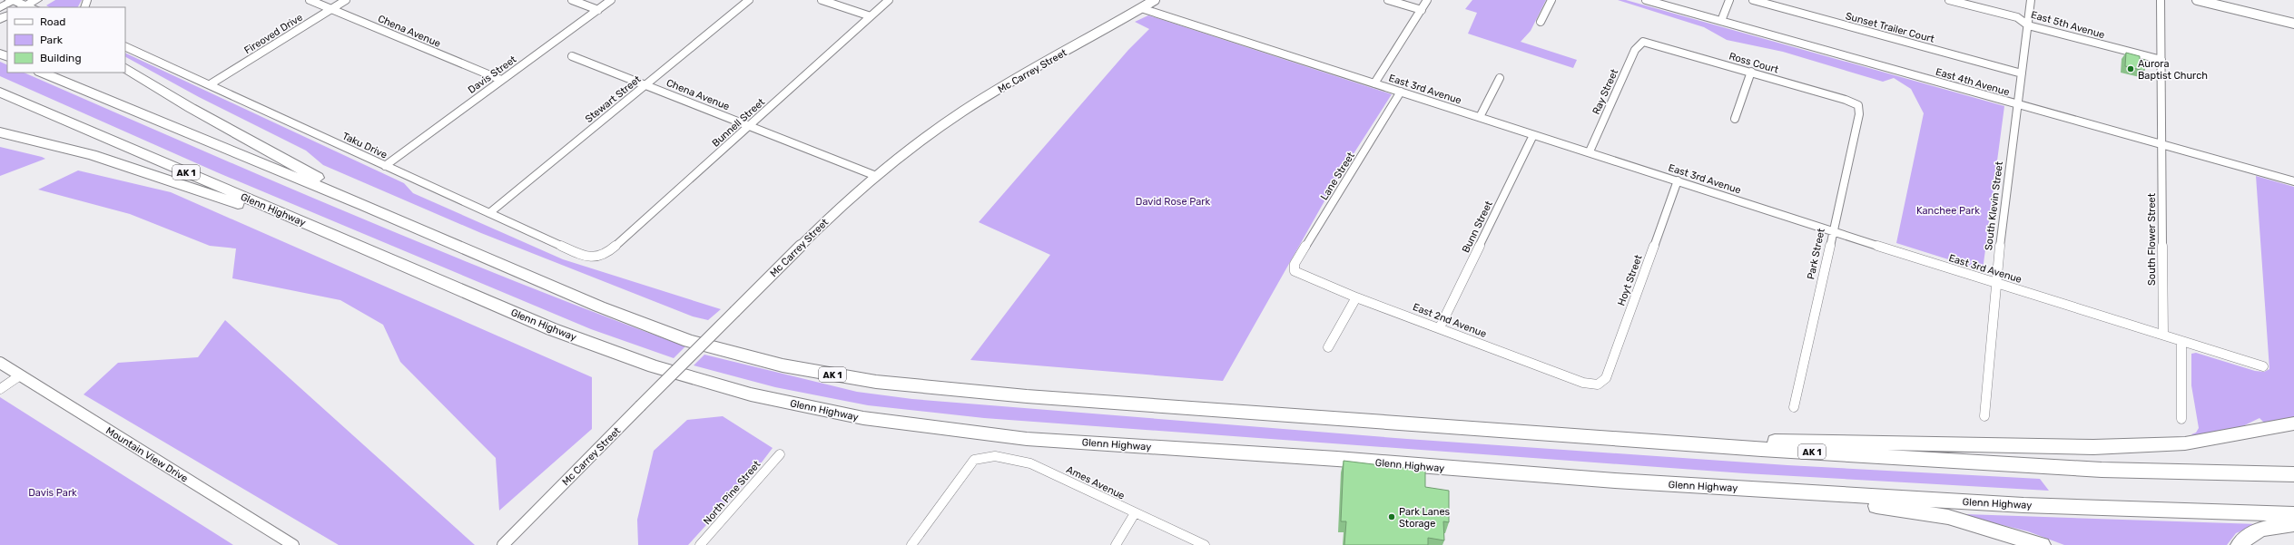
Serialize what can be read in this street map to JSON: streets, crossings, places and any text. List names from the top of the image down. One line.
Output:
{"streets":{"highway":["AK 1","Glenn Highway"],"street":["East 5th Avenue","Sunset Trailer Court","Chena Avenue","Fireoved Drive","Ross Court","Mc Carrey Street","Davis Street","East 4th Avenue","East 3rd Avenue","Ray Street","Stewart Street","Bunnell Street","Taku Drive","Lane Street","South Klevin Street","Bunn Street","South Flower Street","Park Street","Hoyt Street","East 2nd Avenue","Mountain View Drive","Ames Avenue","North Pine Street"]},"crossings":[["East 5th Avenue","South Klevin Street"],["East 5th Avenue","South Flower Street"],["Sunset Trailer Court","South Klevin Street"],["Chena Avenue","Fireoved Drive"],["Chena Avenue","Mc Carrey Street"],["Chena Avenue","Davis Street"],["Chena Avenue","Stewart Street"],["Chena Avenue","Bunnell Street"],["Fireoved Drive","Taku Drive"],["Ross Court","Ray Street"],["Ross Court","Park Street"],["Mc Carrey Street","East 3rd Avenue"],["Davis Street","Taku Drive"],["East 4th Avenue","South Klevin Street"],["East 4th Avenue","South Flower Street"],["East 3rd Avenue","Ray Street"],["East 3rd Avenue","Lane Street"],["East 3rd Avenue","South Klevin Street"],["East 3rd Avenue","Bunn Street"],["East 3rd Avenue","South Flower Street"],["East 3rd Avenue","Park Street"],["East 3rd Avenue","Hoyt Street"],["Stewart Street","Taku Drive"],["Bunnell Street","Taku Drive"],["Lane Street","East 2nd Avenue"],["Bunn Street","East 2nd Avenue"],["Hoyt Street","East 2nd Avenue"]],"parks":["David Rose Park","Kanchee Park","Davis Park"],"places":["Aurora Baptist Church","Park Lanes Storage"],"legend":["Road","Park","Building"]}
